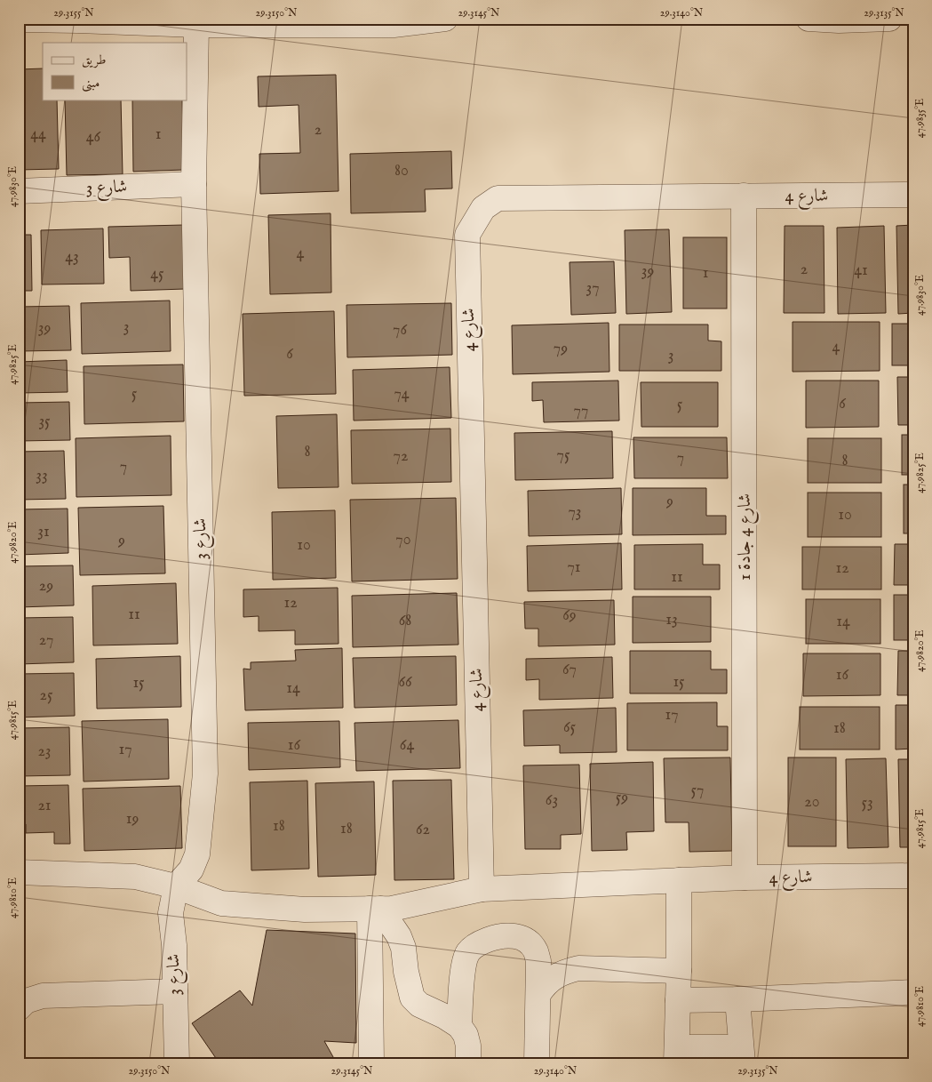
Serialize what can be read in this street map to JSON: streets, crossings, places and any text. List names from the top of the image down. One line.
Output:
{"streets":{"street":["شارع 3","شارع 4","شارع 4 جادة 1"]},"crossings":[["شارع 3","شارع 4"],["شارع 4","شارع 4 جادة 1"]],"house_numbers":["2","44","1","46","80","4","43","2","41","39","1","45","37","3","39","76","4","79","6","3","5","74","6","5","77","35","8","75","72","7","8","7","33","9","73","10","31","70","9","10","71","12","11","29","12","11","69","13","68","14","27","67","16","66","15","15","14","25","17","65","18","16","64","17","23","57","59","63","20","53","21","19","18","18","62"],"legend":["طريق","مبنى"],"coordinates":["29.3155°N","29.3150°N","29.3145°N","29.3140°N","29.3135°N","47.9835°E","47.9830°E","47.9825°E","47.9820°E","47.9815°E","47.9810°E"]}
